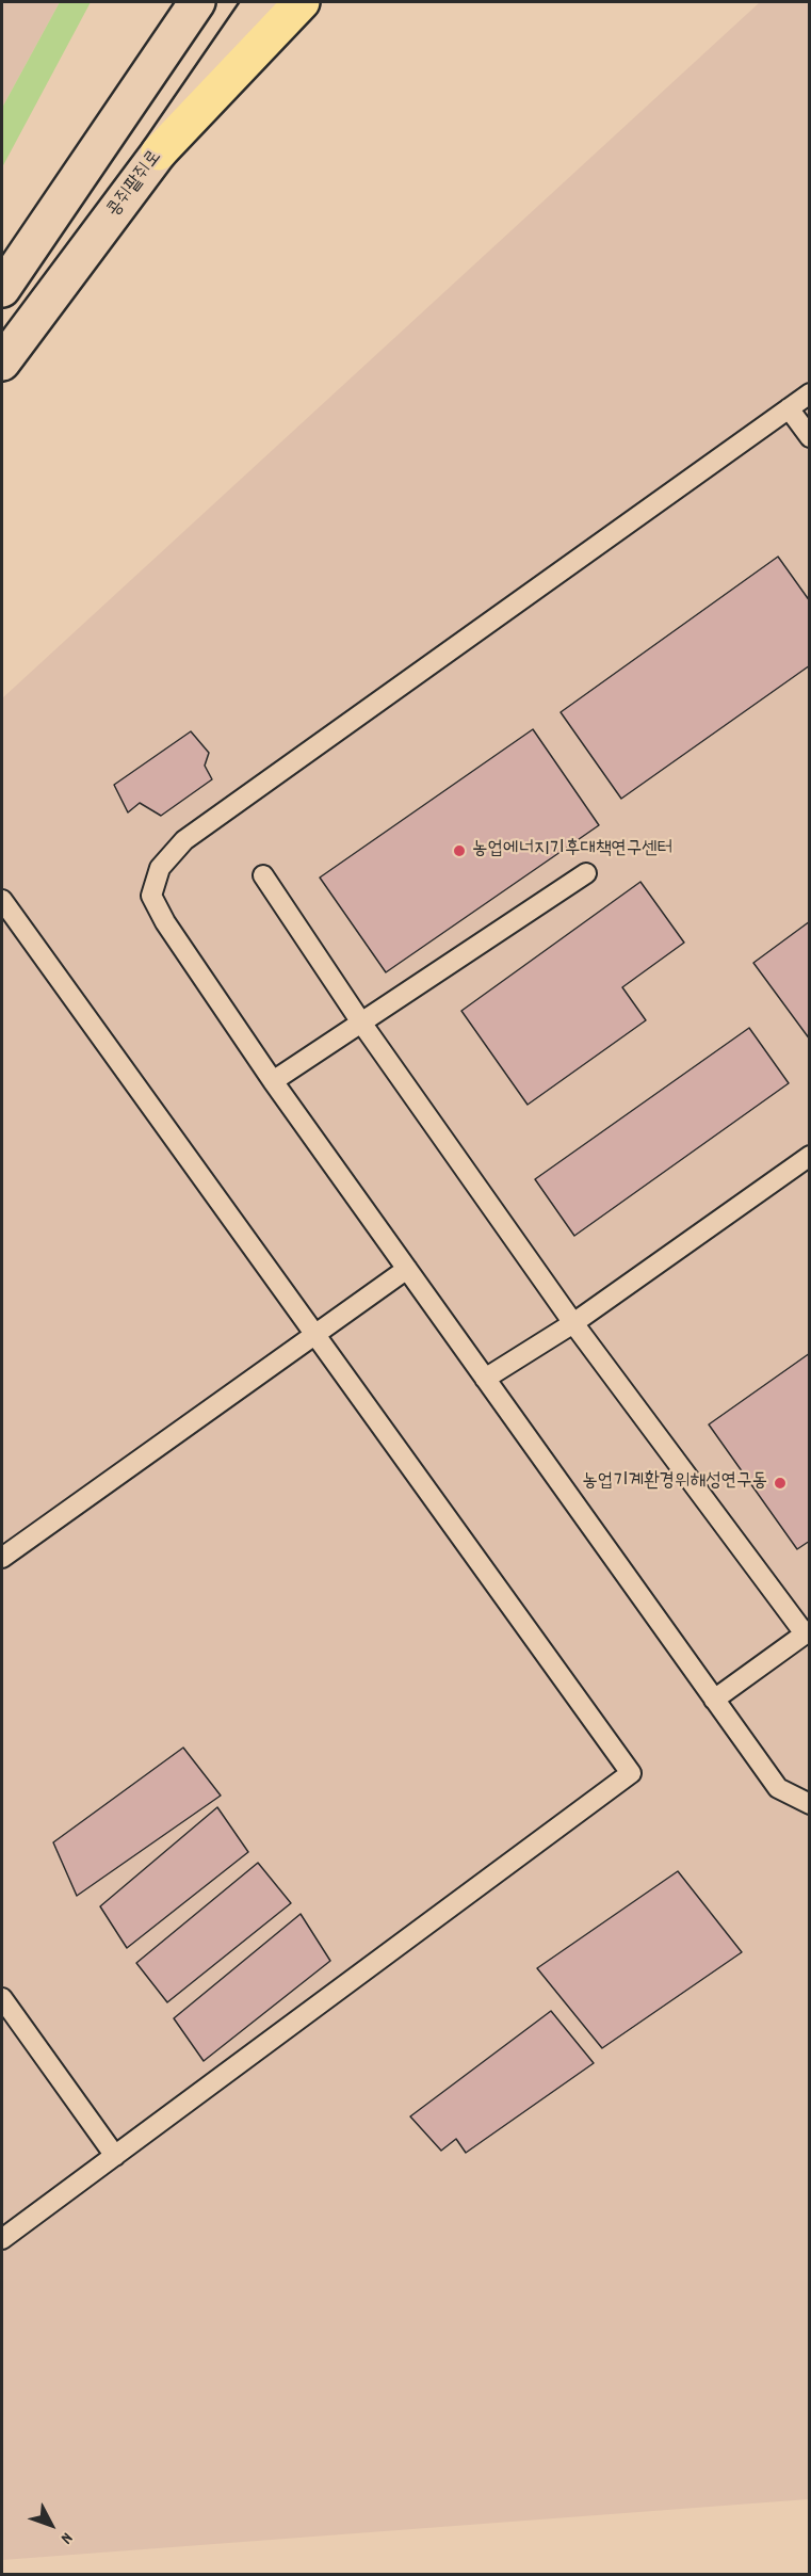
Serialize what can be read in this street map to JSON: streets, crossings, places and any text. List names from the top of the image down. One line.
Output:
{"streets":{"main road":["콩쥐팥쥐로"]},"places":["농업에너지기후대책연구센터","농업기계환경위해성연구동"],"north":"bottom right"}
